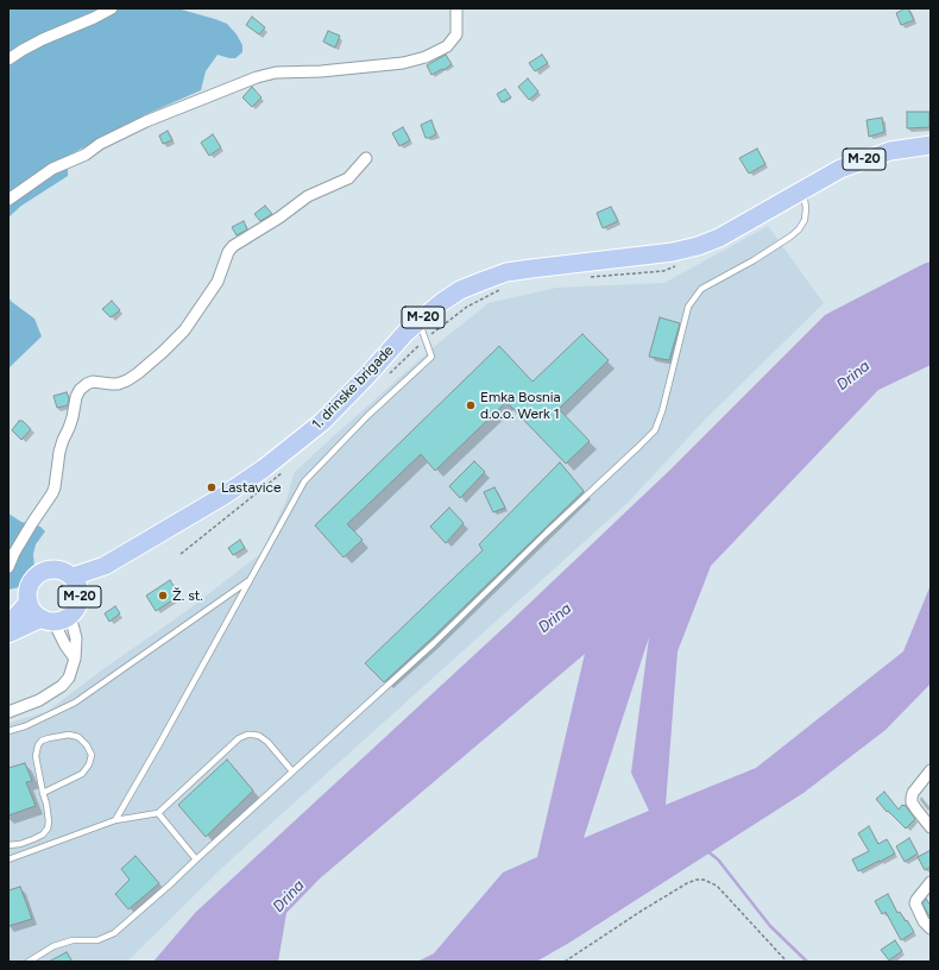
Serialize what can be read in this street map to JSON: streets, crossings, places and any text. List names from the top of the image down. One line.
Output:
{"streets":{"main road":["M-20","1. drinske brigade"]},"crossings":[["M-20","1. drinske brigade"]],"water":["Drina"],"places":["Emka Bosnia d.o.o. Werk 1","Lastavice","Ž. st."]}
